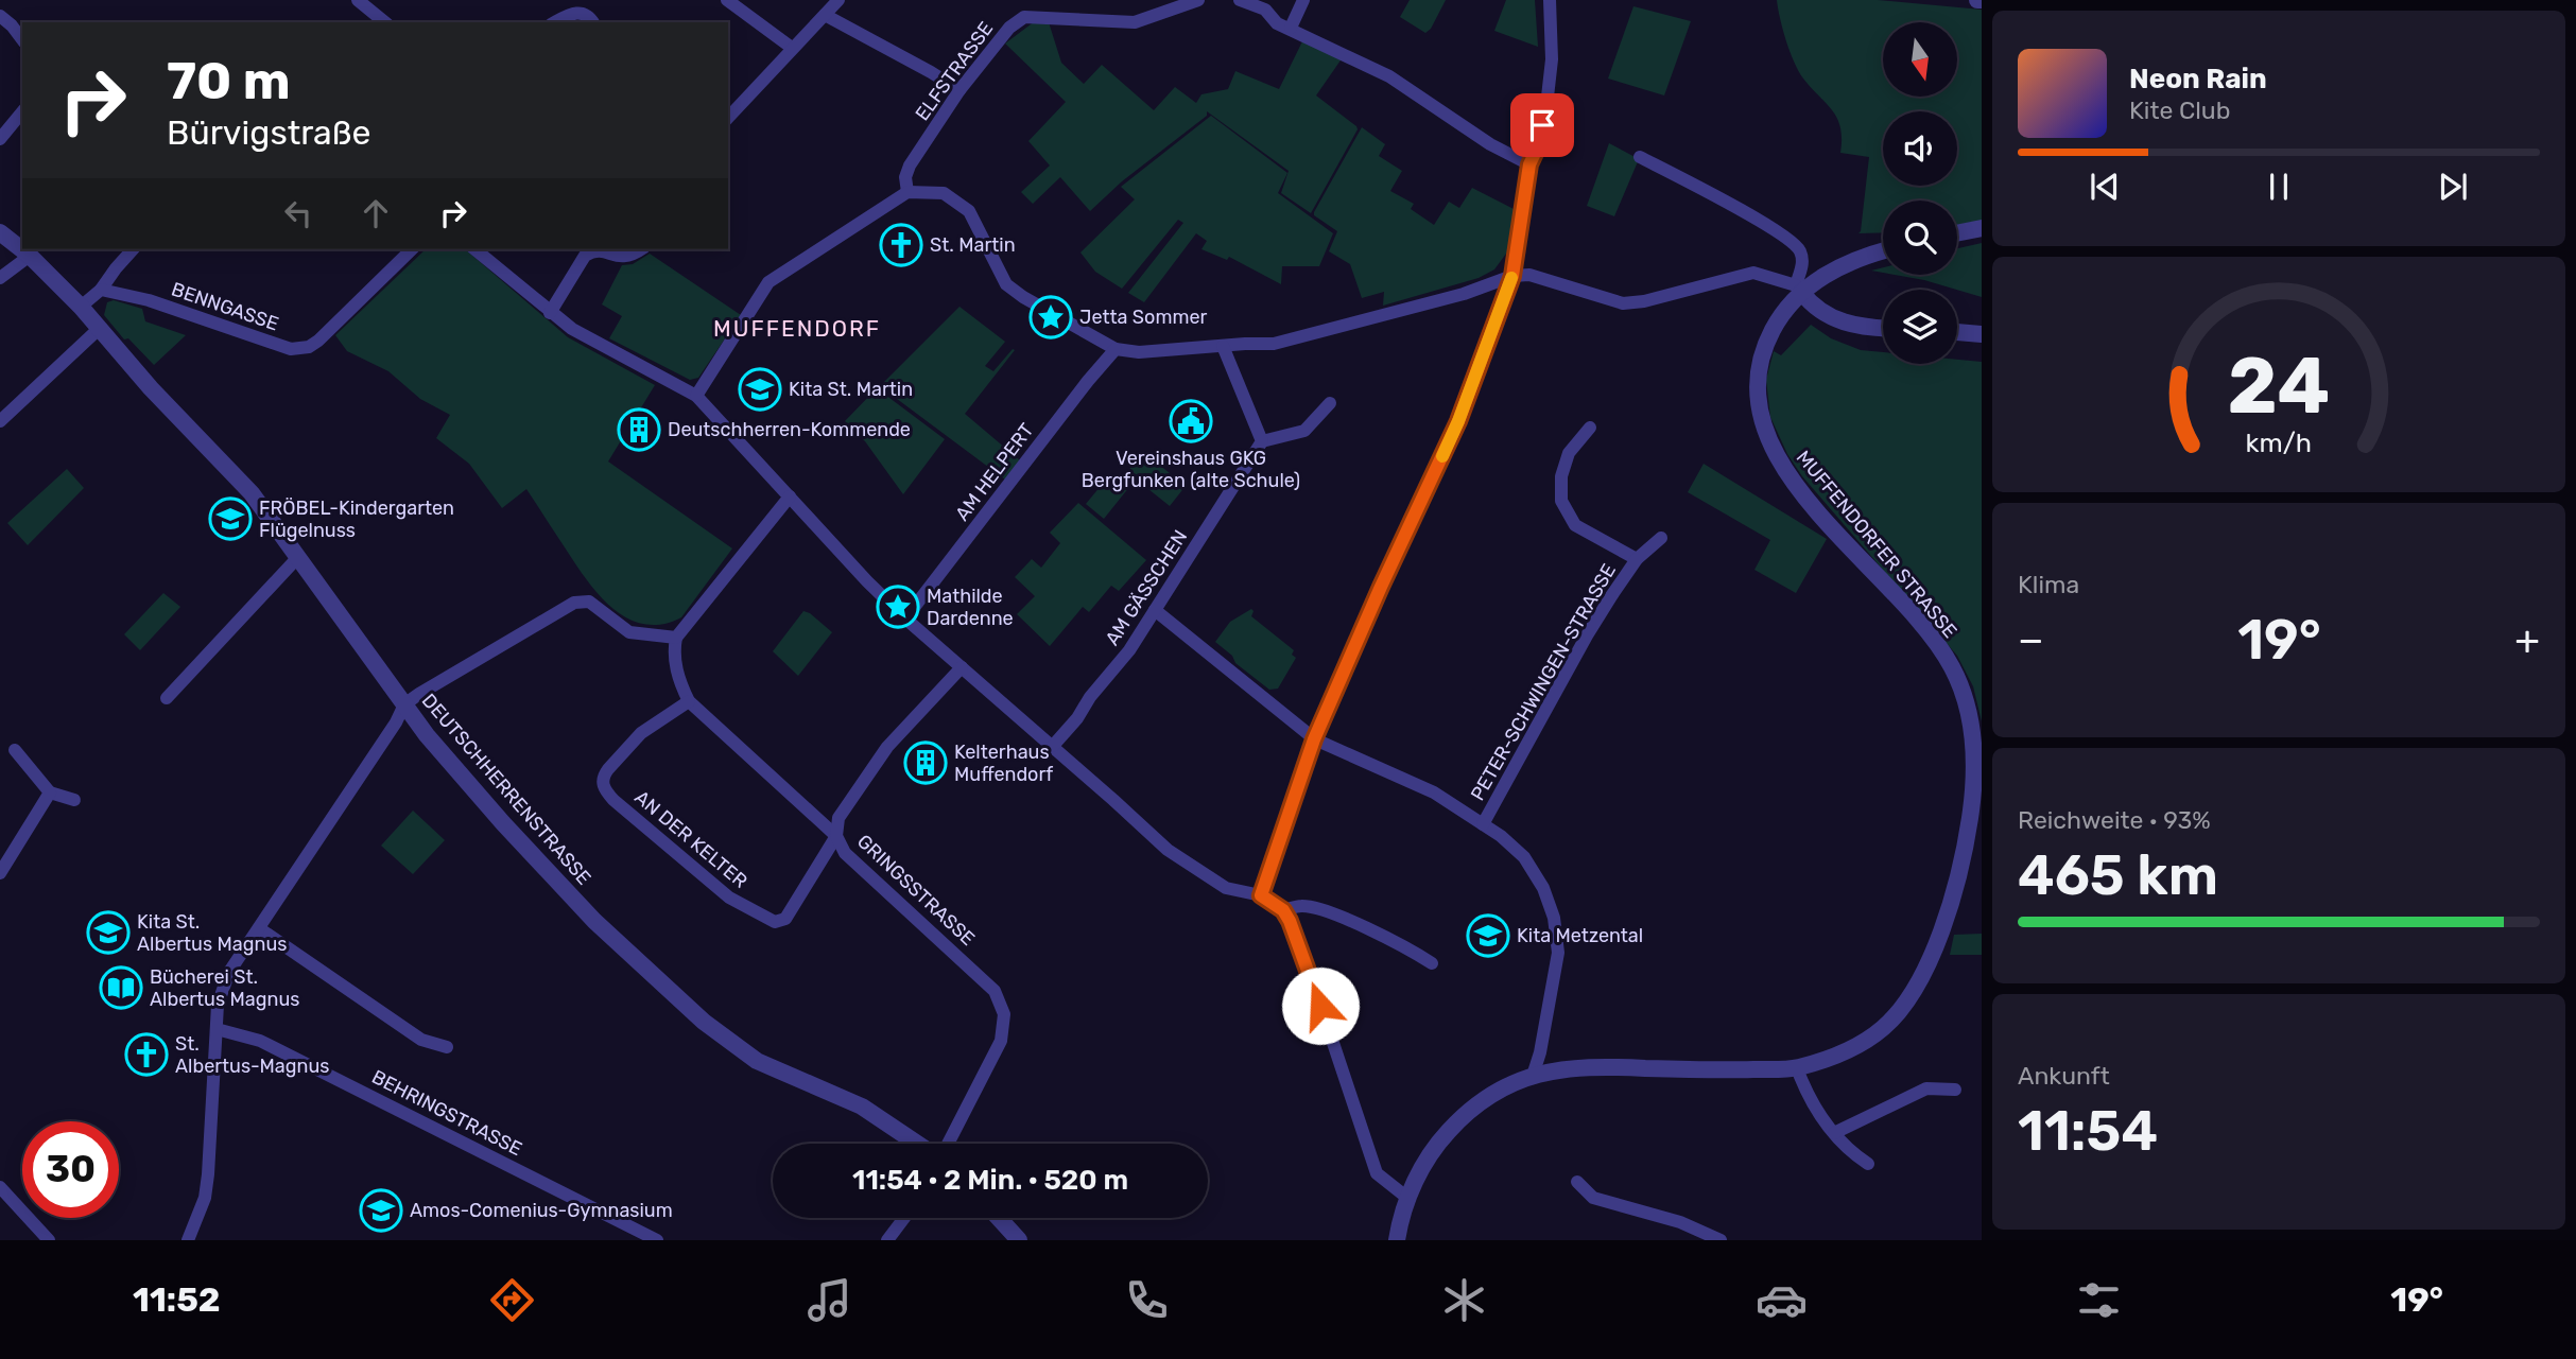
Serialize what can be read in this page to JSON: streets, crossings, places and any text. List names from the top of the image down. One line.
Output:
{"streets":{"street":["ELFSTRASSE","BENNGASSE","AM HELPERT","MUFFENDORFER STRASSE","AM GÄSSCHEN","PETER-SCHWINGEN-STRASSE","DEUTSCHHERRENSTRASSE","AN DER KELTER","GRINGSSTRASSE","BEHRINGSTRASSE"]},"crossings":[["AN DER KELTER","GRINGSSTRASSE"]],"districts":["MUFFENDORF"],"places":{"church":["St. Martin","St. Albertus-Magnus"],"place":["Jetta Sommer","Mathilde Dardenne"],"school or university":["Kita St. Martin","FRÖBEL-Kindergarten Flügelnuss","Kita St. Albertus Magnus","Kita Metzental","Amos-Comenius-Gymnasium"],"public building":["Vereinshaus GKG Bergfunken (alte Schule)"],"building":["Deutschherren-Kommende","Kelterhaus Muffendorf"],"library":["Bücherei St. Albertus Magnus"]},"north":"bottom","page":{"turn":["70 m","Bürvigstraße"],"song":["Neon Rain","Kite Club"],"tile":["Klima",["Reichweite · 93%","465 km"],["Ankunft","11:54"]],"heat":["−","19°","+"],"limit":"30","trip":"11:54 · 2 Min. · 520 m","tabs":["11:52","19°"],"gauge":["24","km/h"]}}
